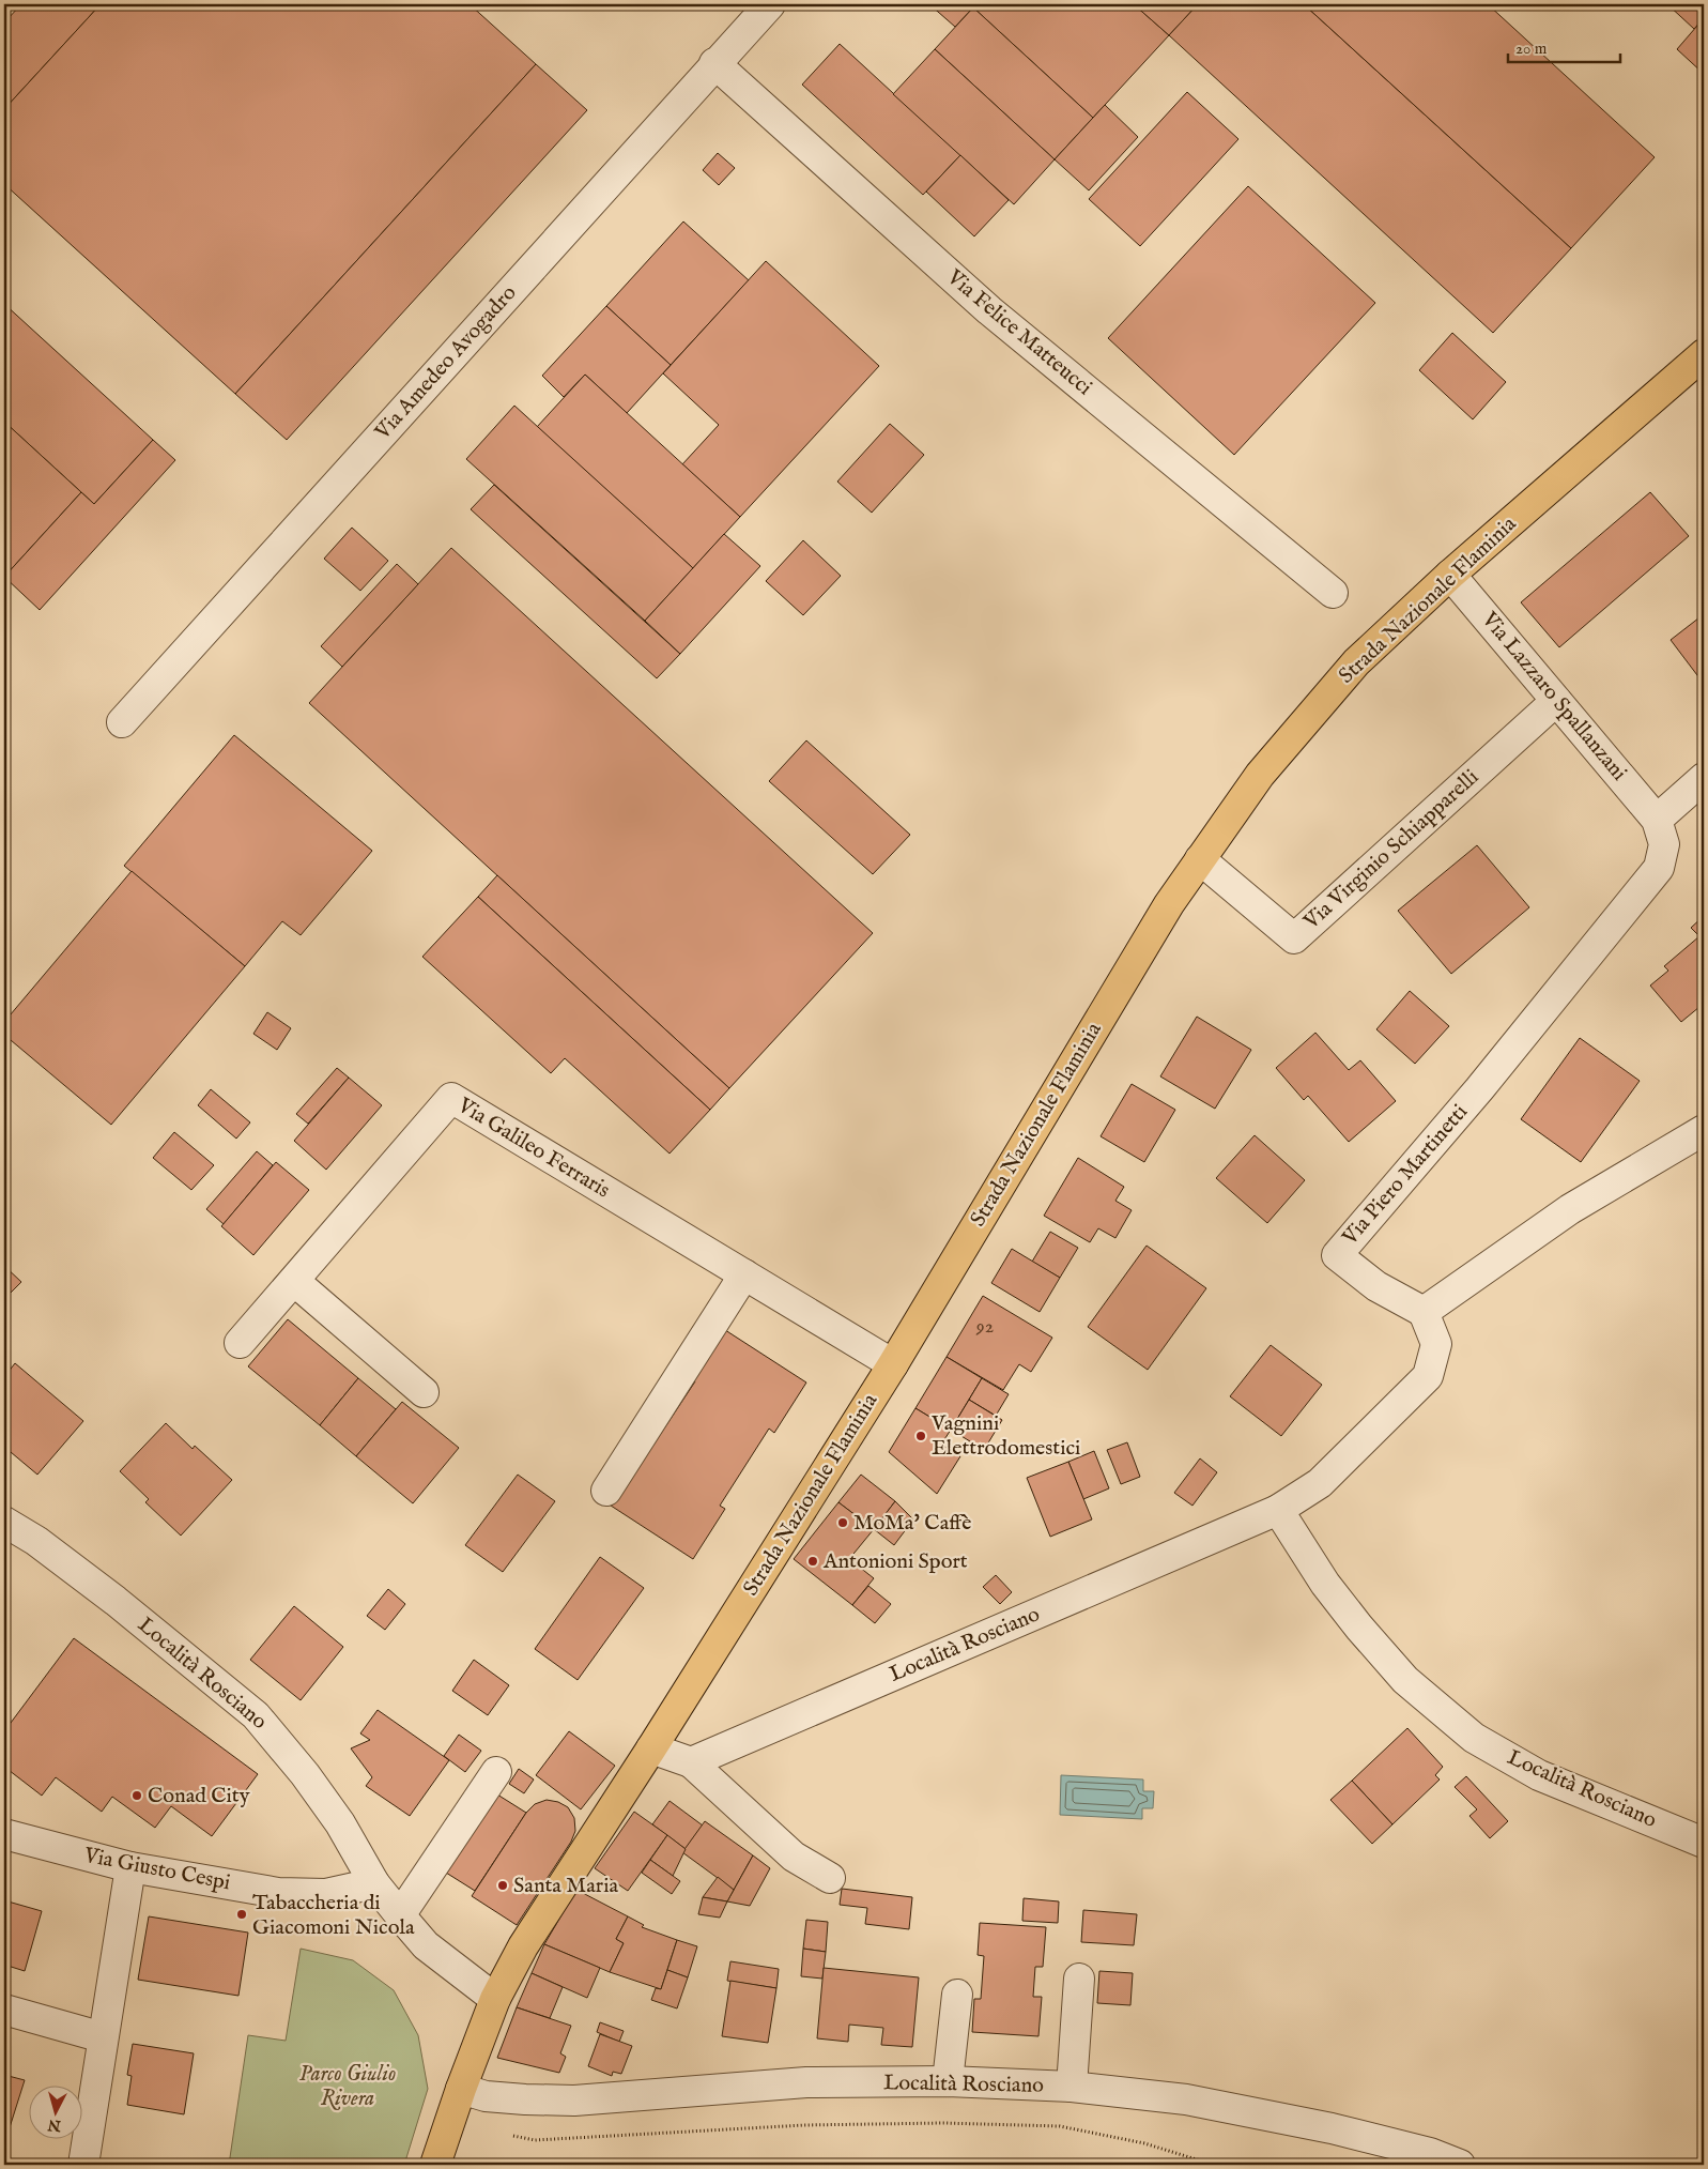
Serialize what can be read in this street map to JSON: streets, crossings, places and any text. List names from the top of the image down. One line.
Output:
{"streets":{"main road":["Strada Nazionale Flaminia"],"street":["Via Felice Matteucci","Via Amedeo Avogadro","Via Lazzaro Spallanzani","Via Virginio Schiapparelli","Via Galileo Ferraris","Via Piero Martinetti","Località Rosciano","Via Giusto Cespi"]},"crossings":[["Via Felice Matteucci","Via Amedeo Avogadro"],["Strada Nazionale Flaminia","Via Lazzaro Spallanzani"],["Strada Nazionale Flaminia","Via Virginio Schiapparelli"],["Strada Nazionale Flaminia","Via Galileo Ferraris"],["Strada Nazionale Flaminia","Località Rosciano"],["Via Lazzaro Spallanzani","Via Virginio Schiapparelli"],["Via Lazzaro Spallanzani","Via Piero Martinetti"],["Via Piero Martinetti","Località Rosciano"],["Località Rosciano","Via Giusto Cespi"]],"parks":["Parco Giulio Rivera"],"places":["Vagnini Elettrodomestici","MoMa' Caffè","Antonioni Sport","Conad City","Santa Maria","Tabaccheria di Giacomoni Nicola"],"house_numbers":["92"],"scale_bar":"20 m","north":"bottom"}
